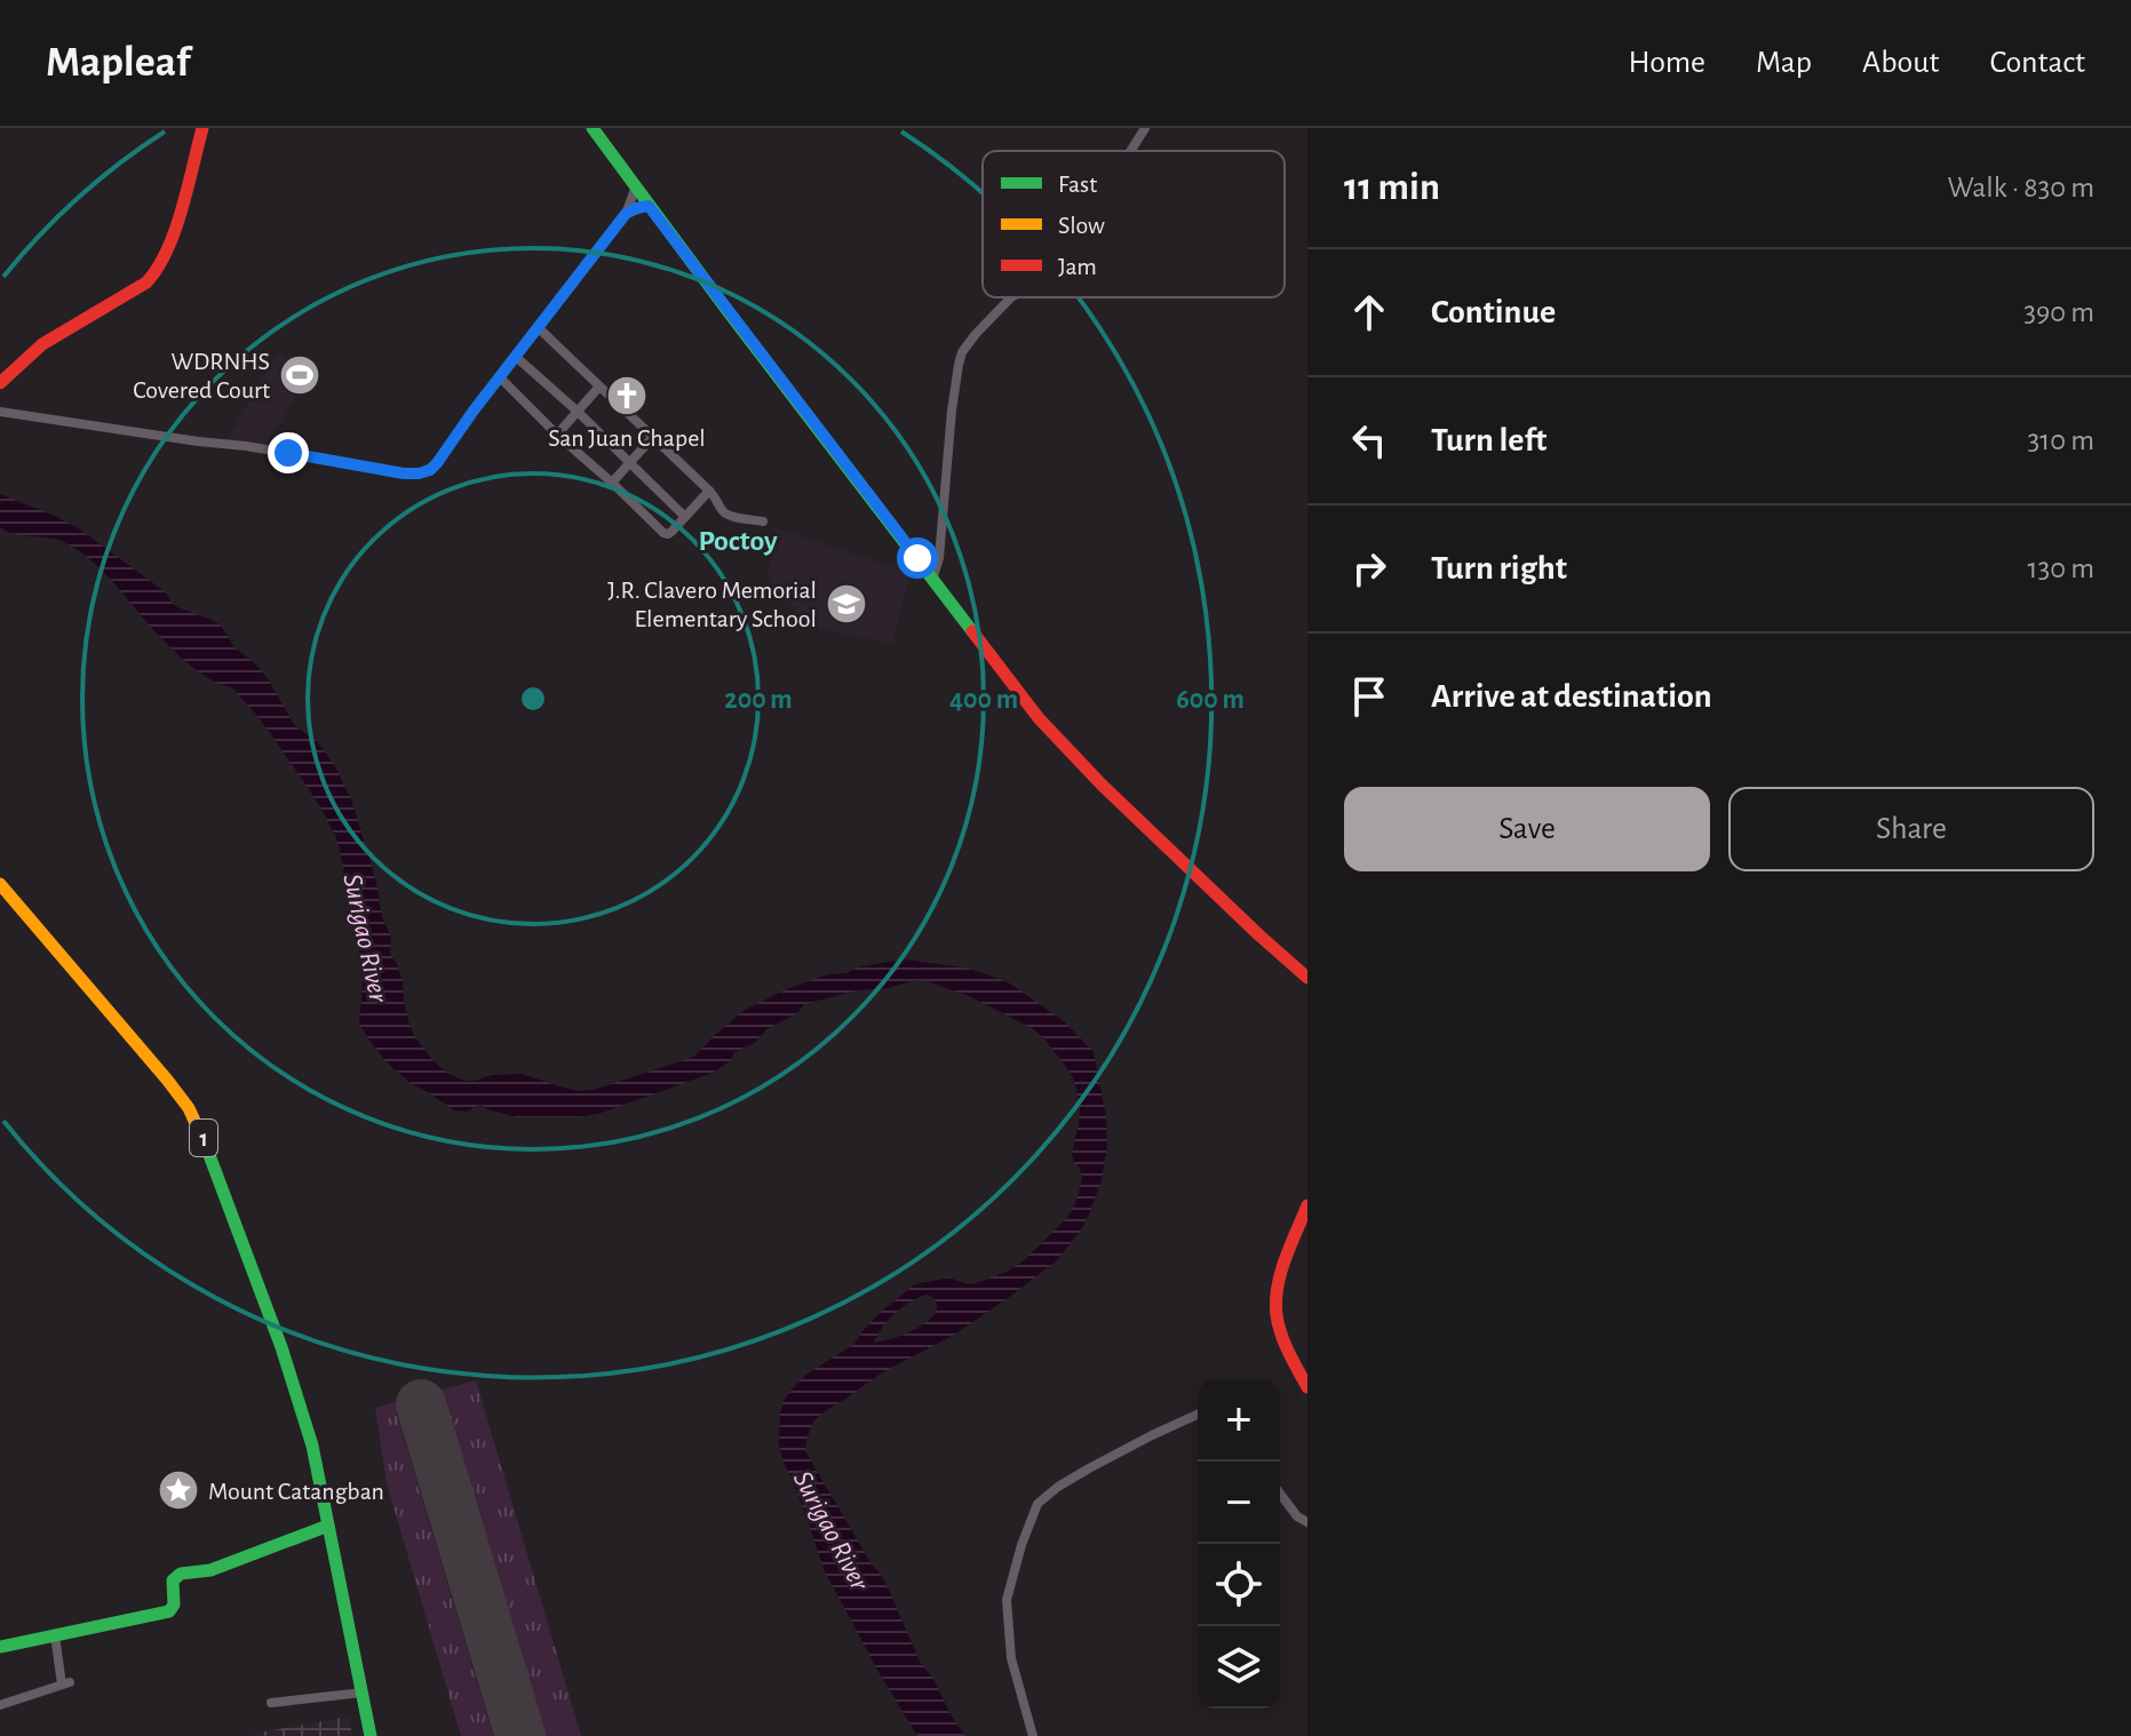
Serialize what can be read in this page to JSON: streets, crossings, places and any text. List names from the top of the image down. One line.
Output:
{"streets":{"main road":["1"]},"districts":["Poctoy"],"water":["Surigao River"],"places":{"sports":["WDRNHS Covered Court"],"church":["San Juan Chapel"],"school or university":["J.R. Clavero Memorial Elementary School"],"place":["Mount Catangban"]},"legend":["Fast","Slow","Jam"],"page":{"header":"Mapleaf","nav":["Home","Map","About","Contact"],"heading":["11 min","Walk · 830 m"],"list":[["Continue","390 m"],["Turn left","310 m"],["Turn right","130 m"],"Arrive at destination"],"buttons":["Save","Share"],"map_buttons":["+","−"]},"rings":["200 m","400 m","600 m"]}
